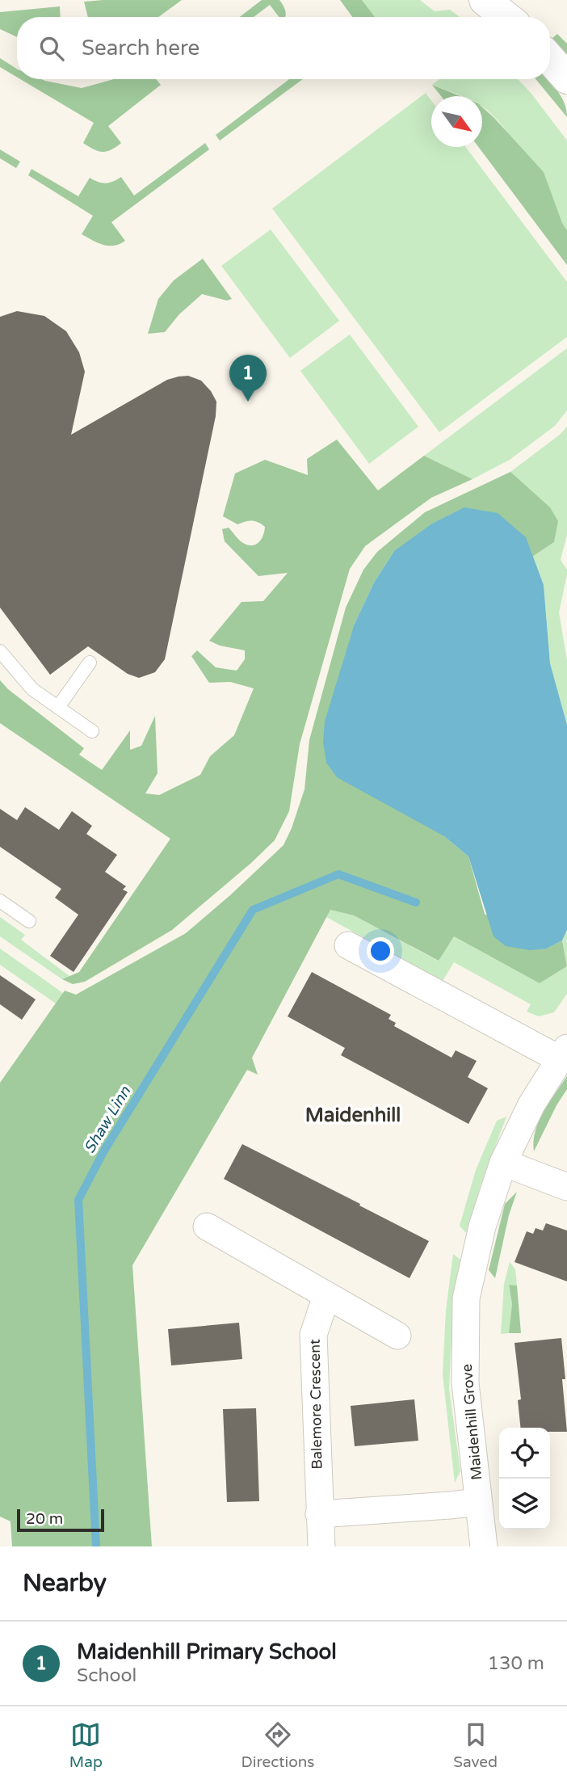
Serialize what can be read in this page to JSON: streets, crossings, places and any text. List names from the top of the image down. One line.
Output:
{"streets":{"street":["Balemore Crescent","Maidenhill Grove"]},"districts":["Maidenhill"],"water":["Shaw Linn"],"scale_bar":"20 m","north":"bottom right","page":{"search":"Search here","pins":"1","scale":"20 m","heading":"Nearby","list":[{"mark":"1","name":"Maidenhill Primary School","note":"School","value":"130 m"}],"nav":["Map","Directions","Saved"]}}
